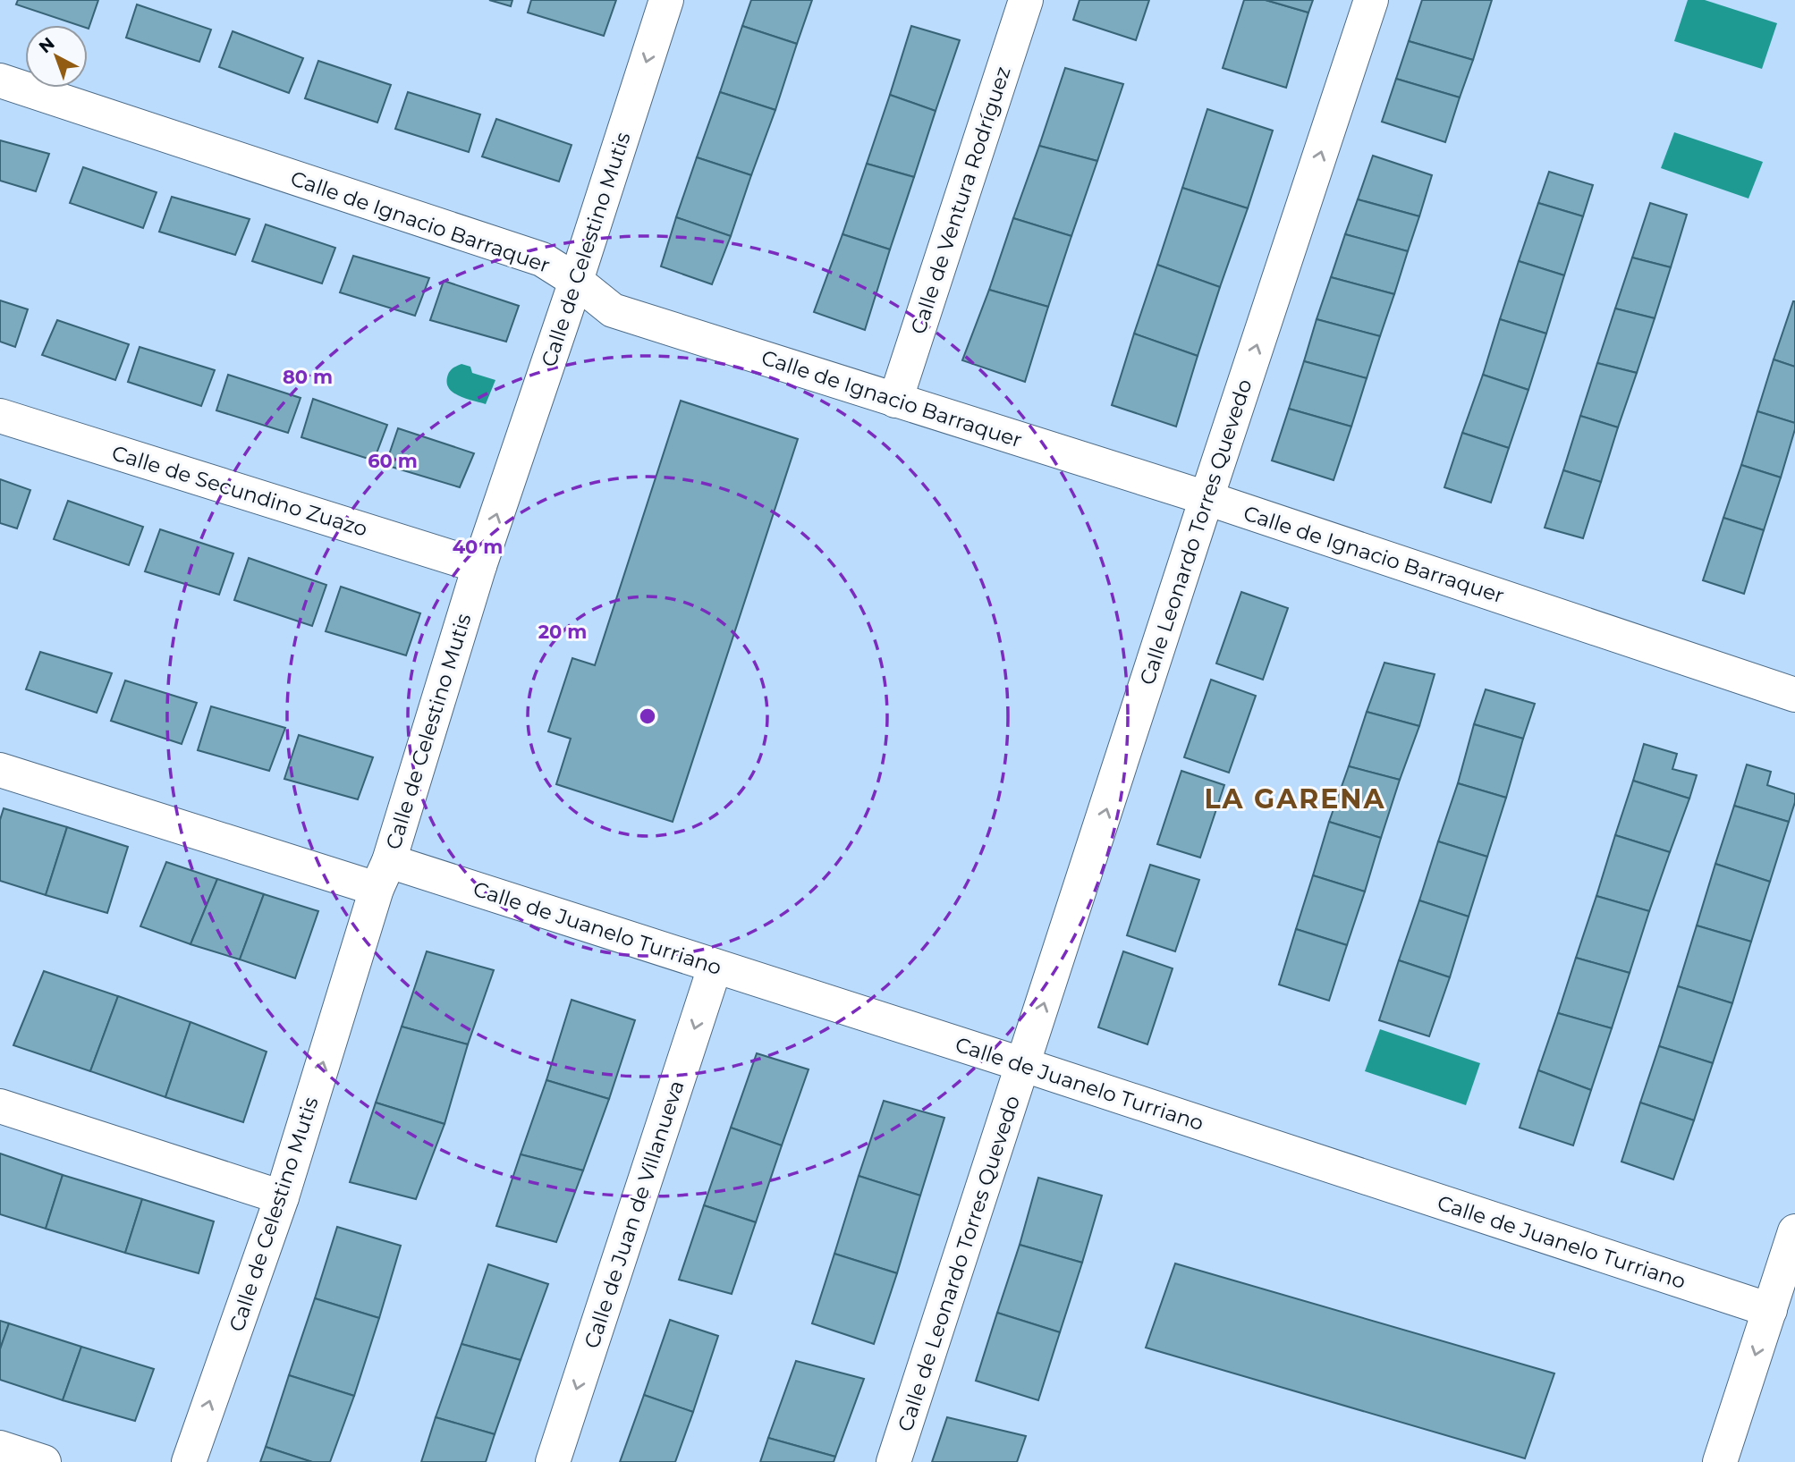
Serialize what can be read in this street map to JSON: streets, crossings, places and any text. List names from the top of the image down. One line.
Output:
{"streets":{"street":["Calle de Ventura Rodríguez","Calle de Ignacio Barraquer","Calle de Celestino Mutis","Calle de Secundino Zuazo","Calle Leonardo Torres Quevedo","Calle de Juanelo Turriano","Calle de Juan de Villanueva","Calle de Leonardo Torres Quevedo"]},"crossings":[["Calle de Ventura Rodríguez","Calle de Ignacio Barraquer"],["Calle de Ignacio Barraquer","Calle de Celestino Mutis"],["Calle de Ignacio Barraquer","Calle Leonardo Torres Quevedo"],["Calle de Celestino Mutis","Calle de Secundino Zuazo"],["Calle de Celestino Mutis","Calle de Juanelo Turriano"],["Calle Leonardo Torres Quevedo","Calle de Juanelo Turriano"],["Calle Leonardo Torres Quevedo","Calle de Leonardo Torres Quevedo"],["Calle de Juanelo Turriano","Calle de Juan de Villanueva"],["Calle de Juanelo Turriano","Calle de Leonardo Torres Quevedo"]],"one_way":["Calle Leonardo Torres Quevedo","Calle de Juan de Villanueva"],"districts":["LA GARENA"],"north":"top left","rings":["80 m","60 m","40 m","20 m"]}
